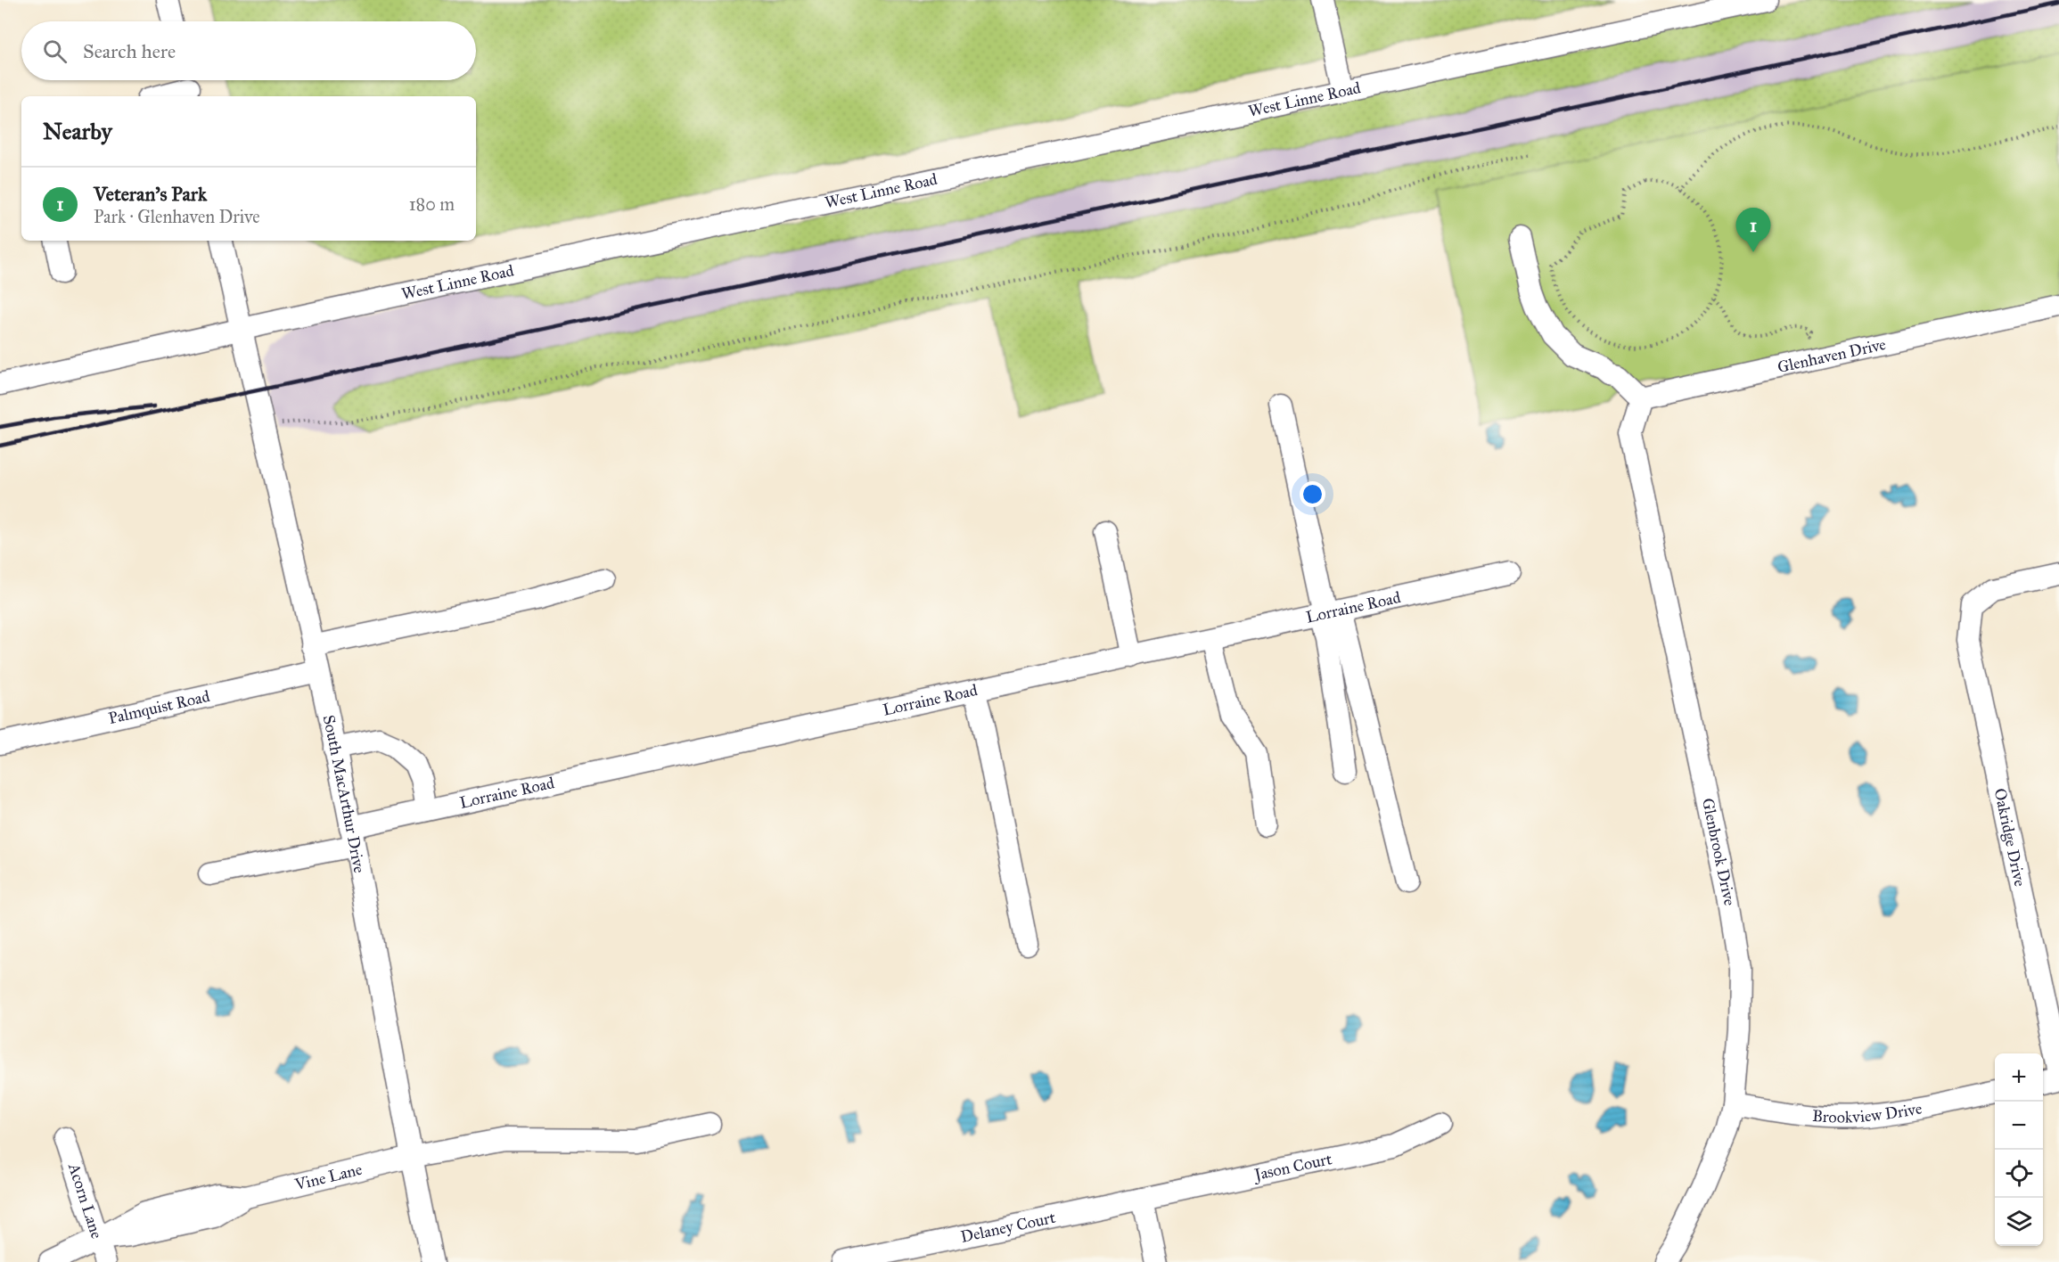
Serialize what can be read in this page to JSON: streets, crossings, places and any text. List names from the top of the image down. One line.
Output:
{"streets":{"street":["West Linne Road","Glenhaven Drive","Lorraine Road","Palmquist Road","South MacArthur Drive","Oakridge Drive","Glenbrook Drive","Brookview Drive","Jason Court","Vine Lane","Acorn Lane","Delaney Court"]},"crossings":[["West Linne Road","South MacArthur Drive"],["Glenhaven Drive","Glenbrook Drive"],["Lorraine Road","South MacArthur Drive"],["Palmquist Road","South MacArthur Drive"],["South MacArthur Drive","Vine Lane"],["Glenbrook Drive","Brookview Drive"],["Jason Court","Delaney Court"],["Vine Lane","Acorn Lane"]],"page":{"search":"Search here","heading":"Nearby","list":[{"mark":"1","name":"Veteran's Park","note":"Park · Glenhaven Drive","value":"180 m"}],"pins":"1","map_buttons":["+","−"]}}
